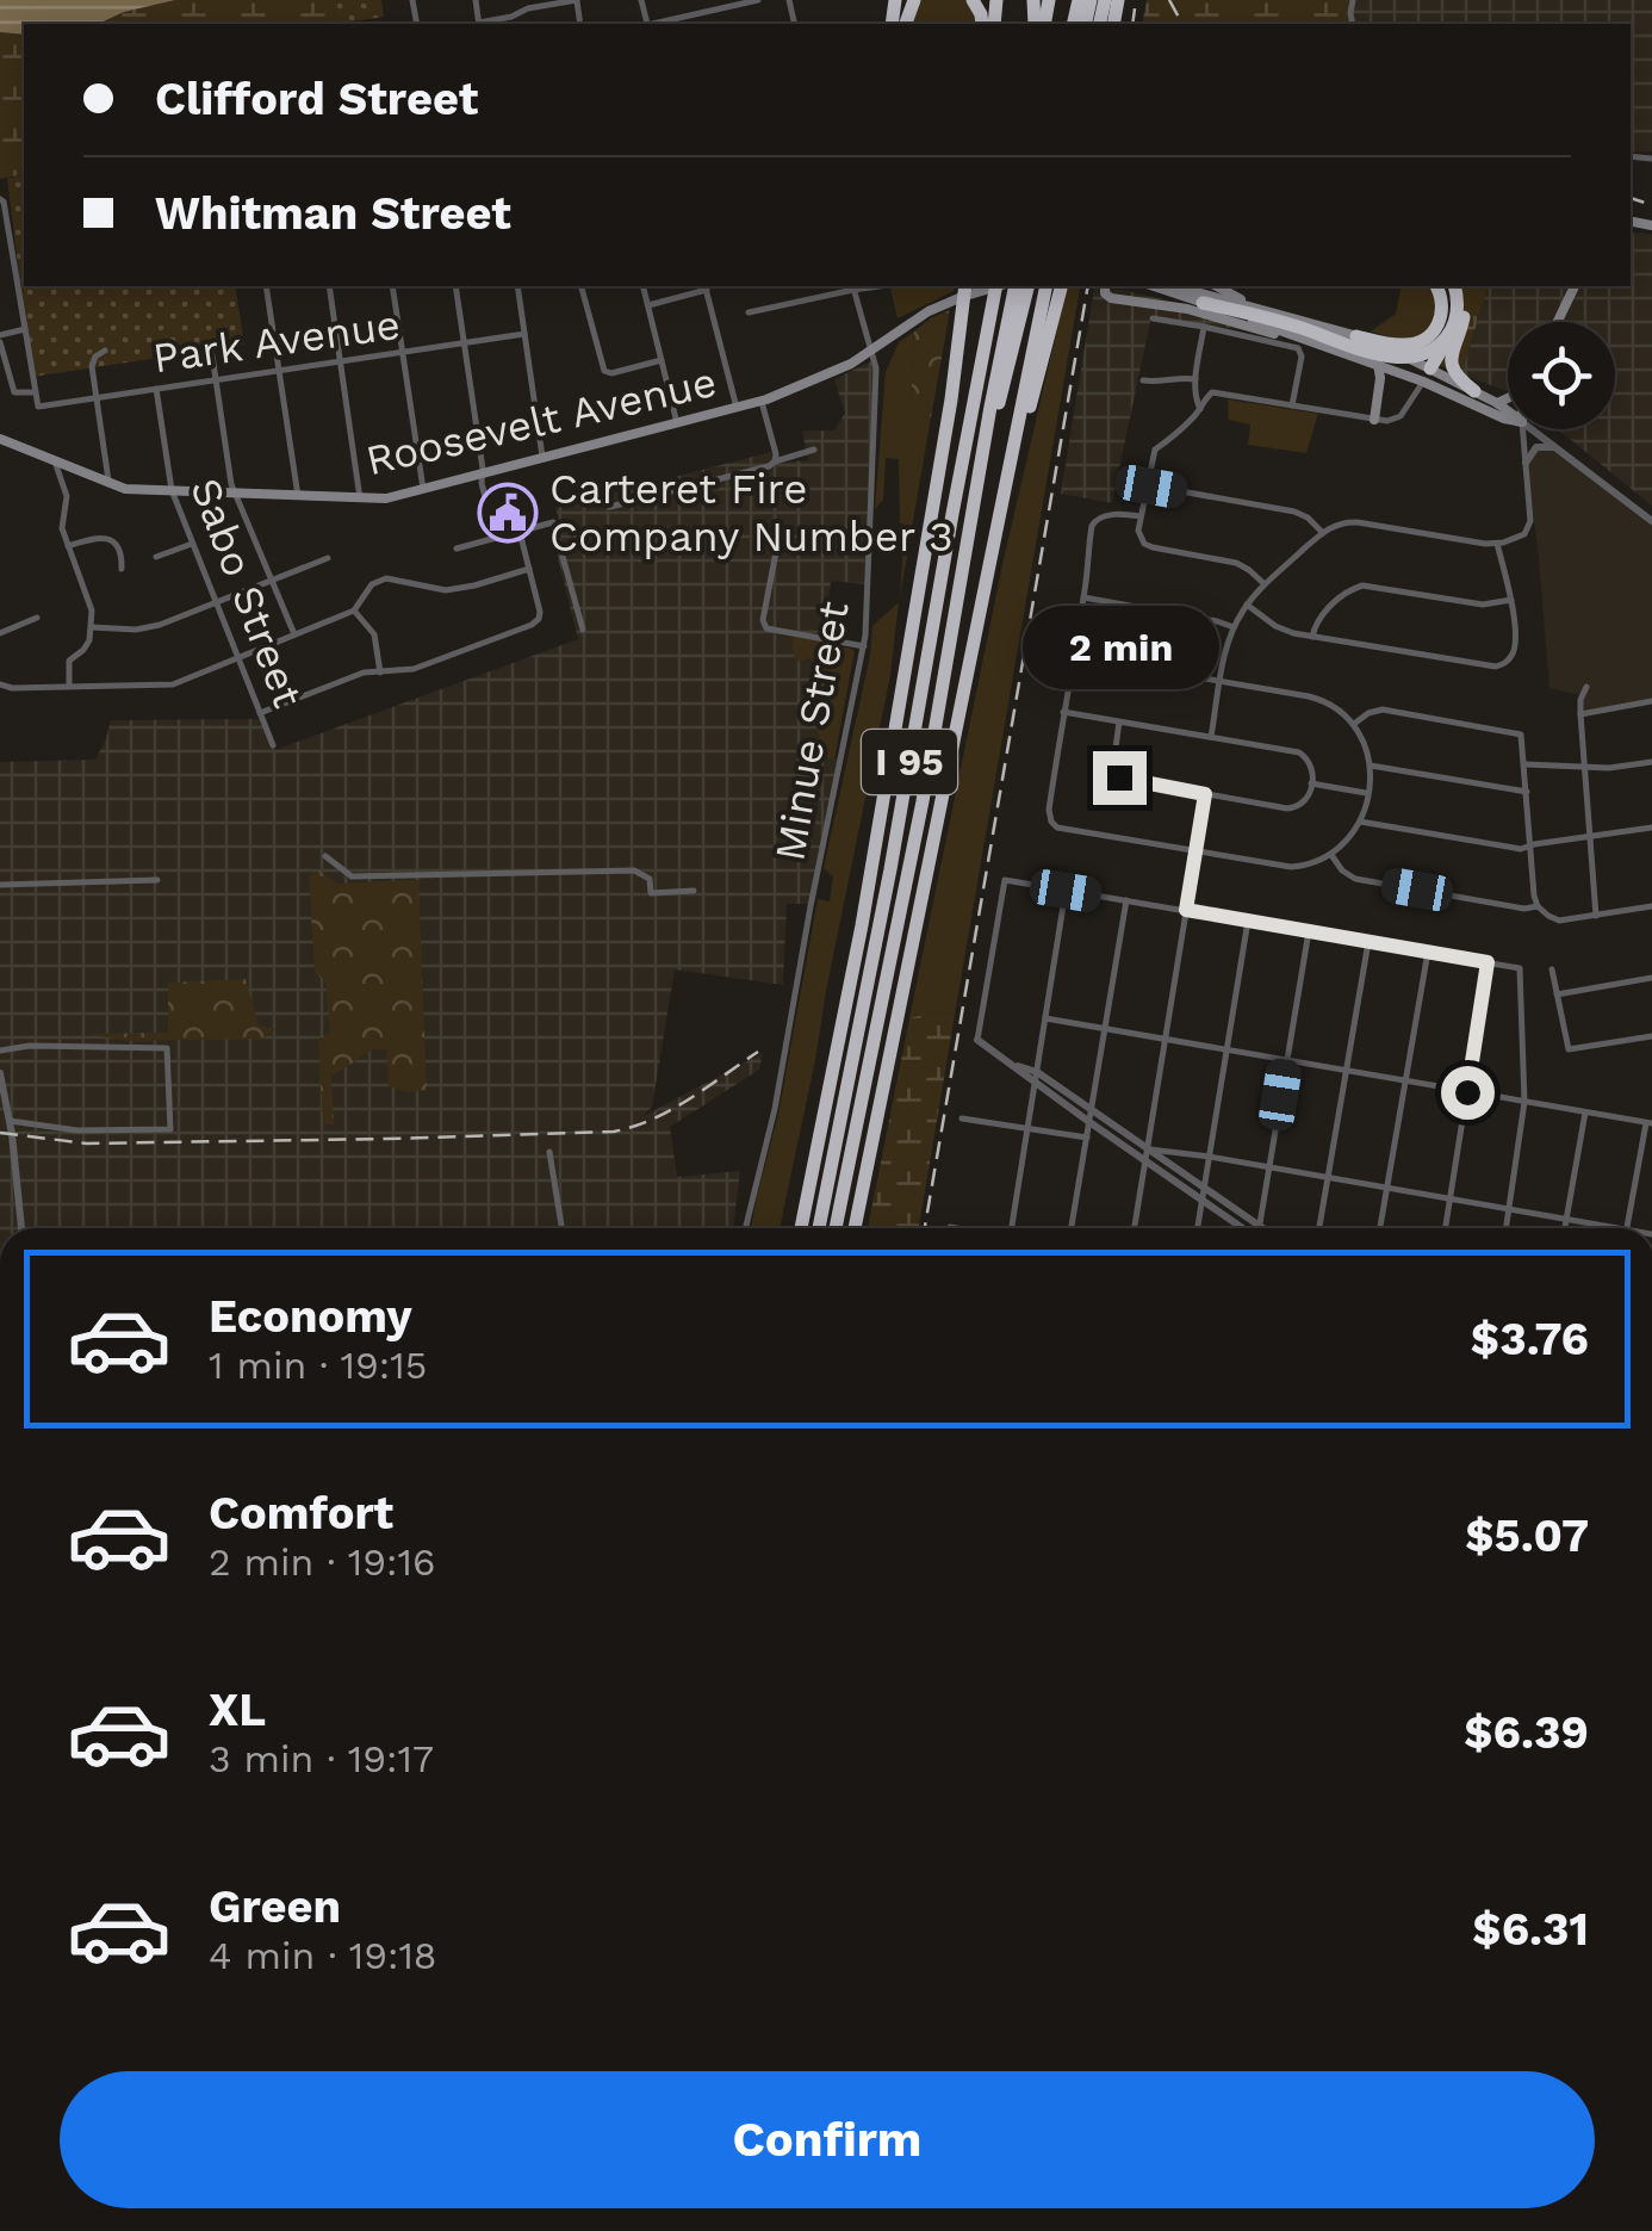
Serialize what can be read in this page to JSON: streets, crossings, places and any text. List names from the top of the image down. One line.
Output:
{"streets":{"highway":["I 95"],"main road":["Roosevelt Avenue"],"street":["Park Avenue","Sabo Street","Minue Street"]},"crossings":[["Park Avenue","Sabo Street"],["Roosevelt Avenue","Sabo Street"],["Roosevelt Avenue","Minue Street"]],"places":{"public building":["Carteret Fire Company Number 3"]},"page":{"banner":["Clifford Street","Whitman Street"],"bubble":"2 min","list":[{"name":"Economy","note":"1 min · 19:15","value":"$3.76"},{"name":"Comfort","note":"2 min · 19:16","value":"$5.07"},{"name":"XL","note":"3 min · 19:17","value":"$6.39"},{"name":"Green","note":"4 min · 19:18","value":"$6.31"}],"buttons":"Confirm"}}
